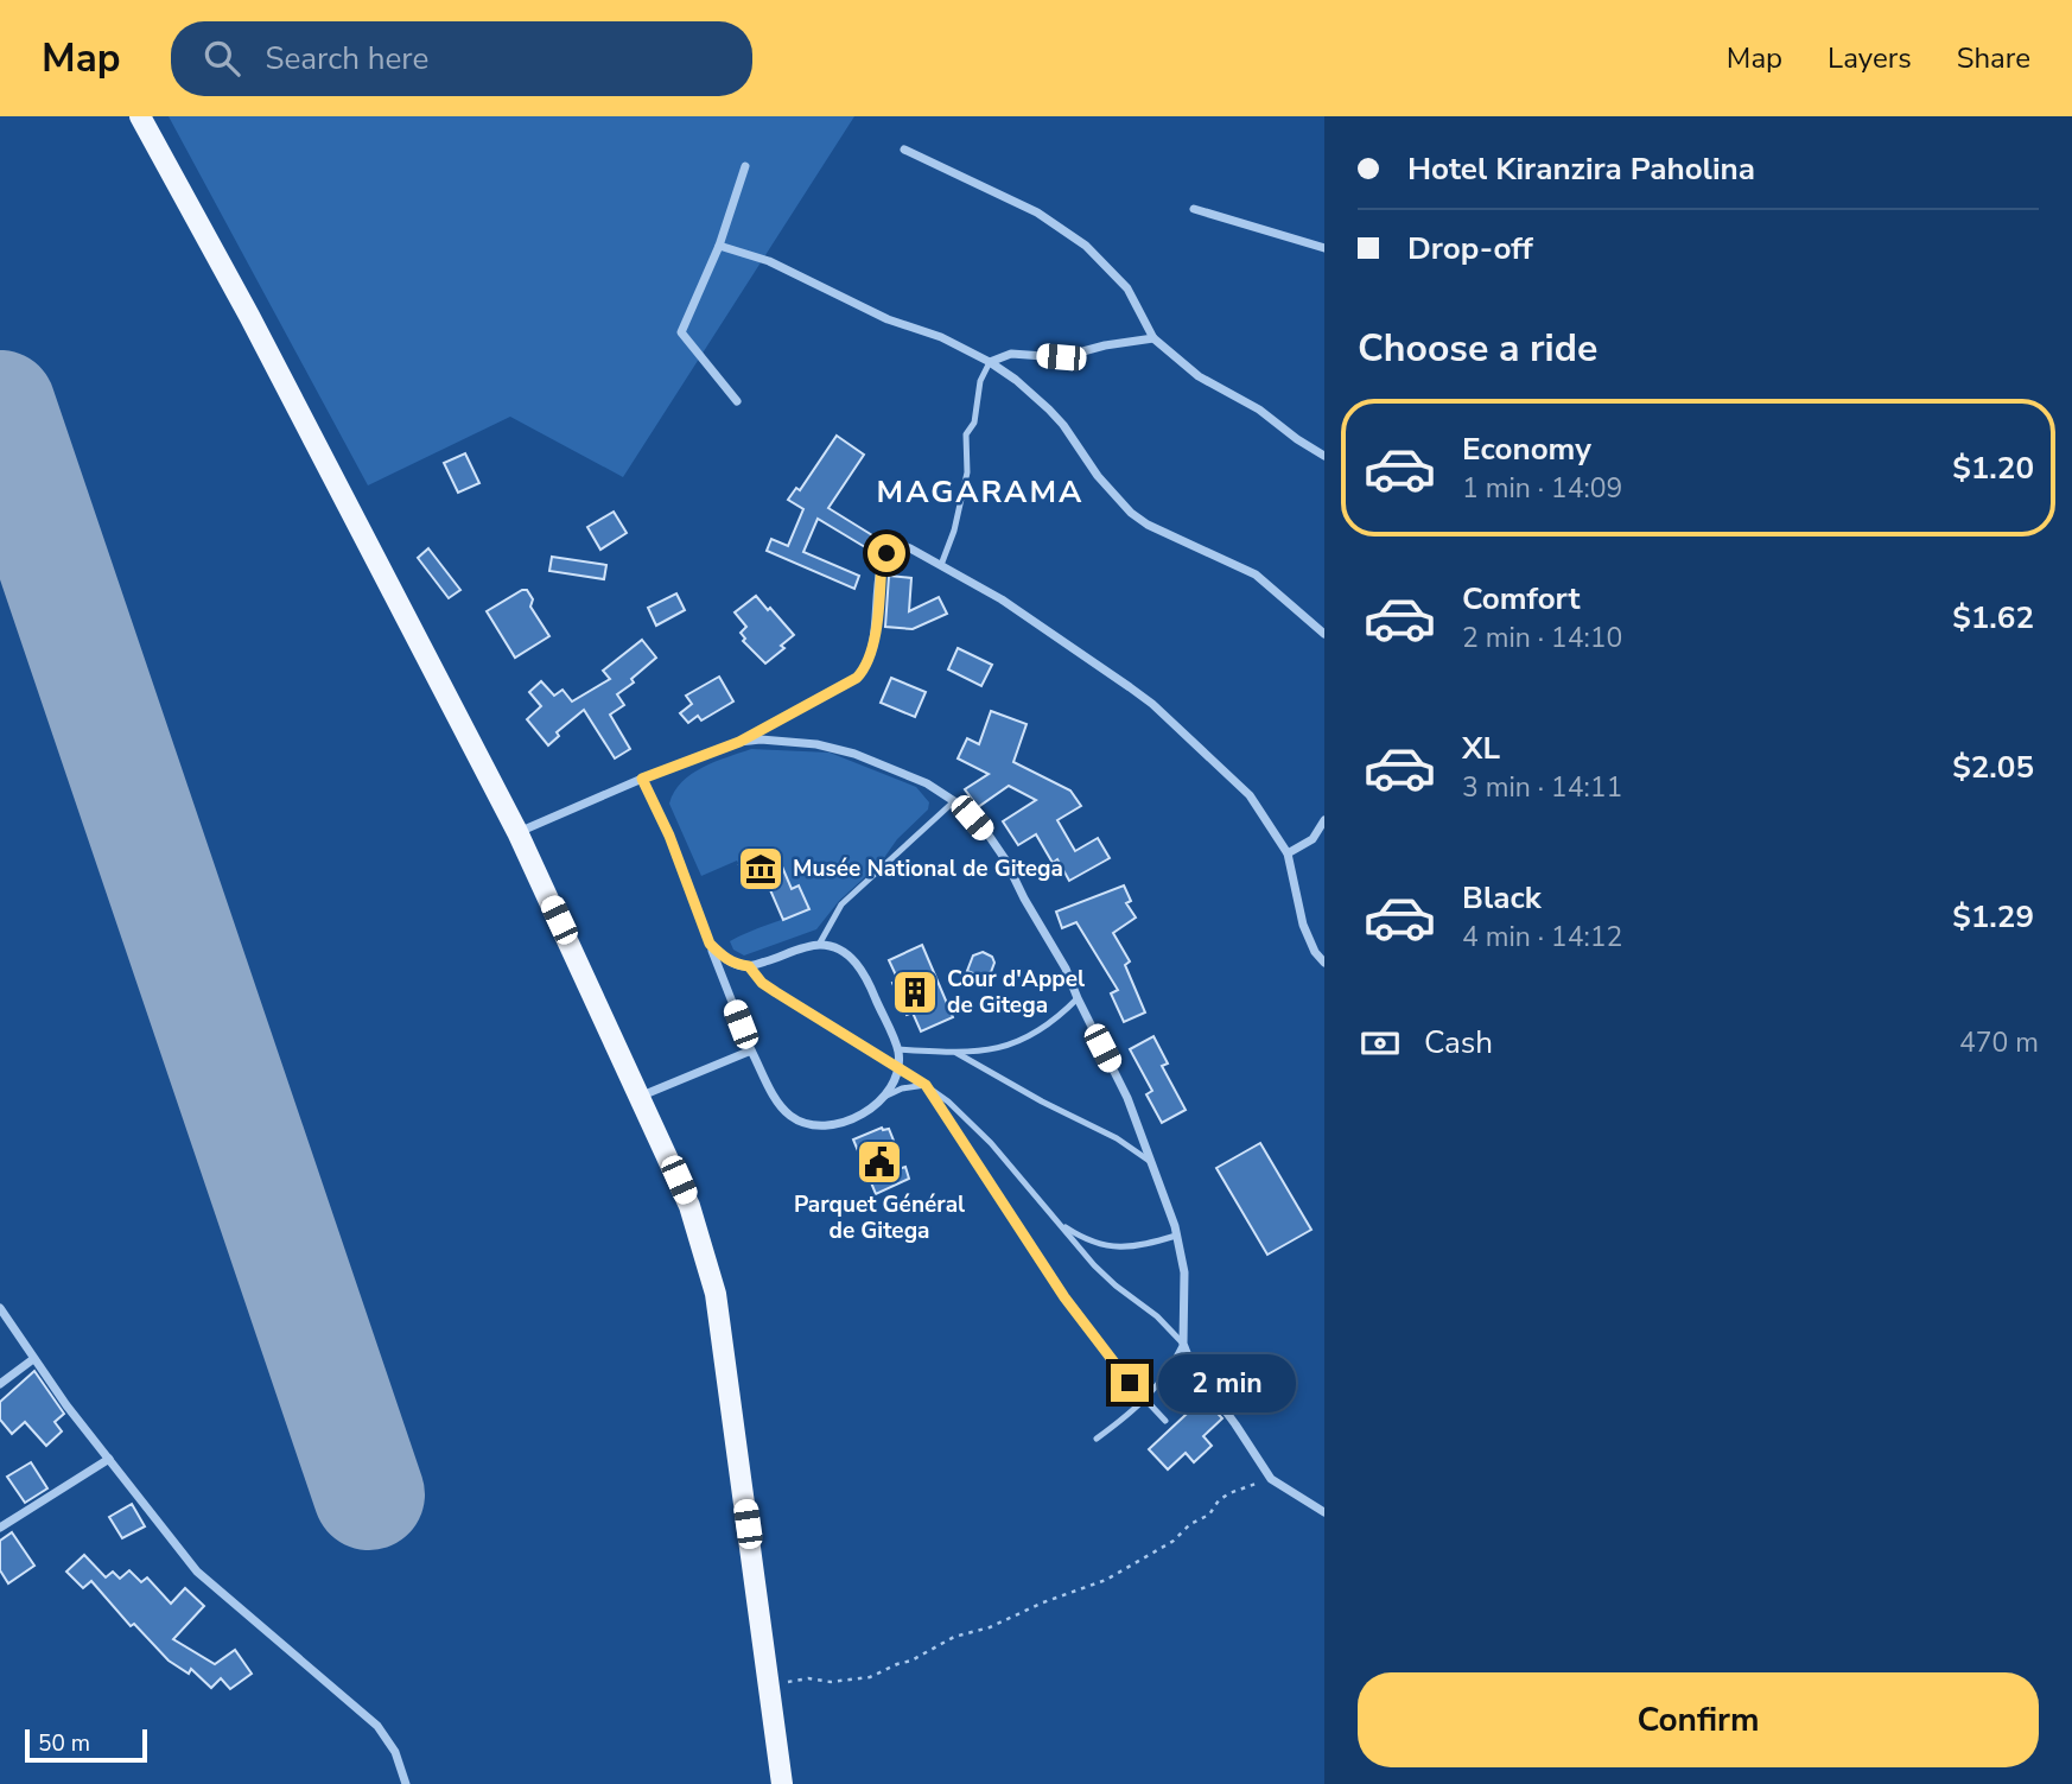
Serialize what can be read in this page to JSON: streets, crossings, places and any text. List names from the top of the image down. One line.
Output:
{"districts":["MAGARAMA"],"places":{"museum":["Musée National de Gitega"],"building":["Cour d'Appel de Gitega"],"public building":["Parquet Général de Gitega"]},"scale_bar":"50 m","page":{"header":"Map","search":"Search here","nav":["Map","Layers","Share"],"banner":["Hotel Kiranzira Paholina","Drop-off"],"heading":"Choose a ride","list":[{"name":"Economy","note":"1 min · 14:09","value":"$1.20"},{"name":"Comfort","note":"2 min · 14:10","value":"$1.62"},{"name":"XL","note":"3 min · 14:11","value":"$2.05"},{"name":"Black","note":"4 min · 14:12","value":"$1.29"}],"pay":["Cash","470 m"],"bubble":"2 min","buttons":"Confirm","scale":"50 m"}}
